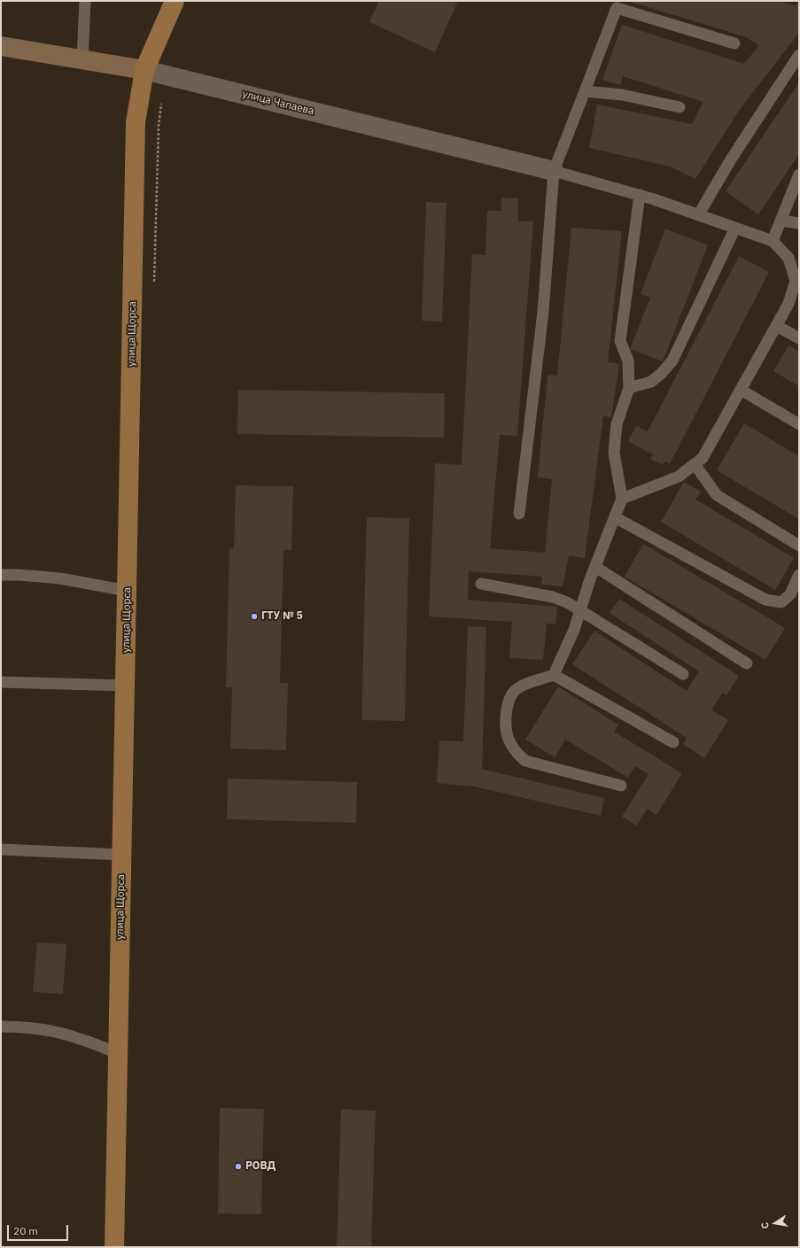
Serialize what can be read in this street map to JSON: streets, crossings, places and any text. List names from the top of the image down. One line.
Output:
{"streets":{"main road":["улица Чапаева","улица Щорса"]},"crossings":[["улица Чапаева","улица Щорса"]],"places":["ГТУ № 5","РОВД"],"scale_bar":"20 m","north":"left"}
